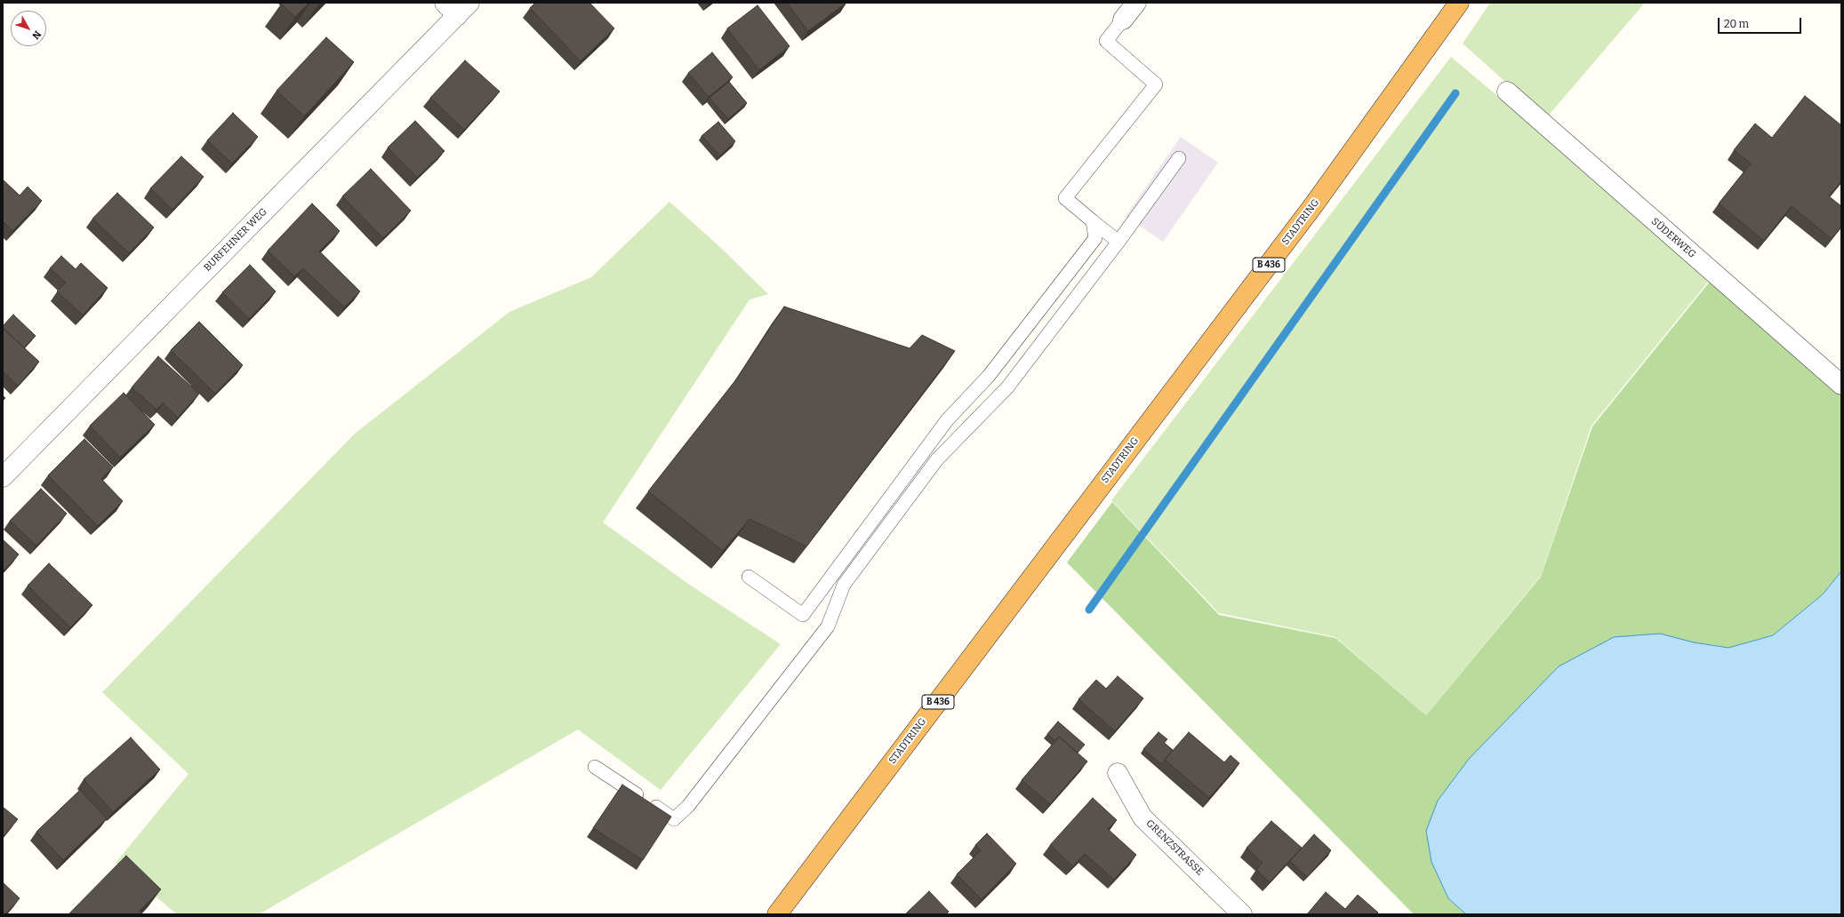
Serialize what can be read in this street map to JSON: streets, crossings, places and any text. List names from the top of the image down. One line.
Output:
{"streets":{"highway":["STADTRING","B 436"],"street":["SÜDERWEG","BURFEHNER WEG","GRENZSTRASSE"]},"scale_bar":"20 m","north":"bottom right"}
